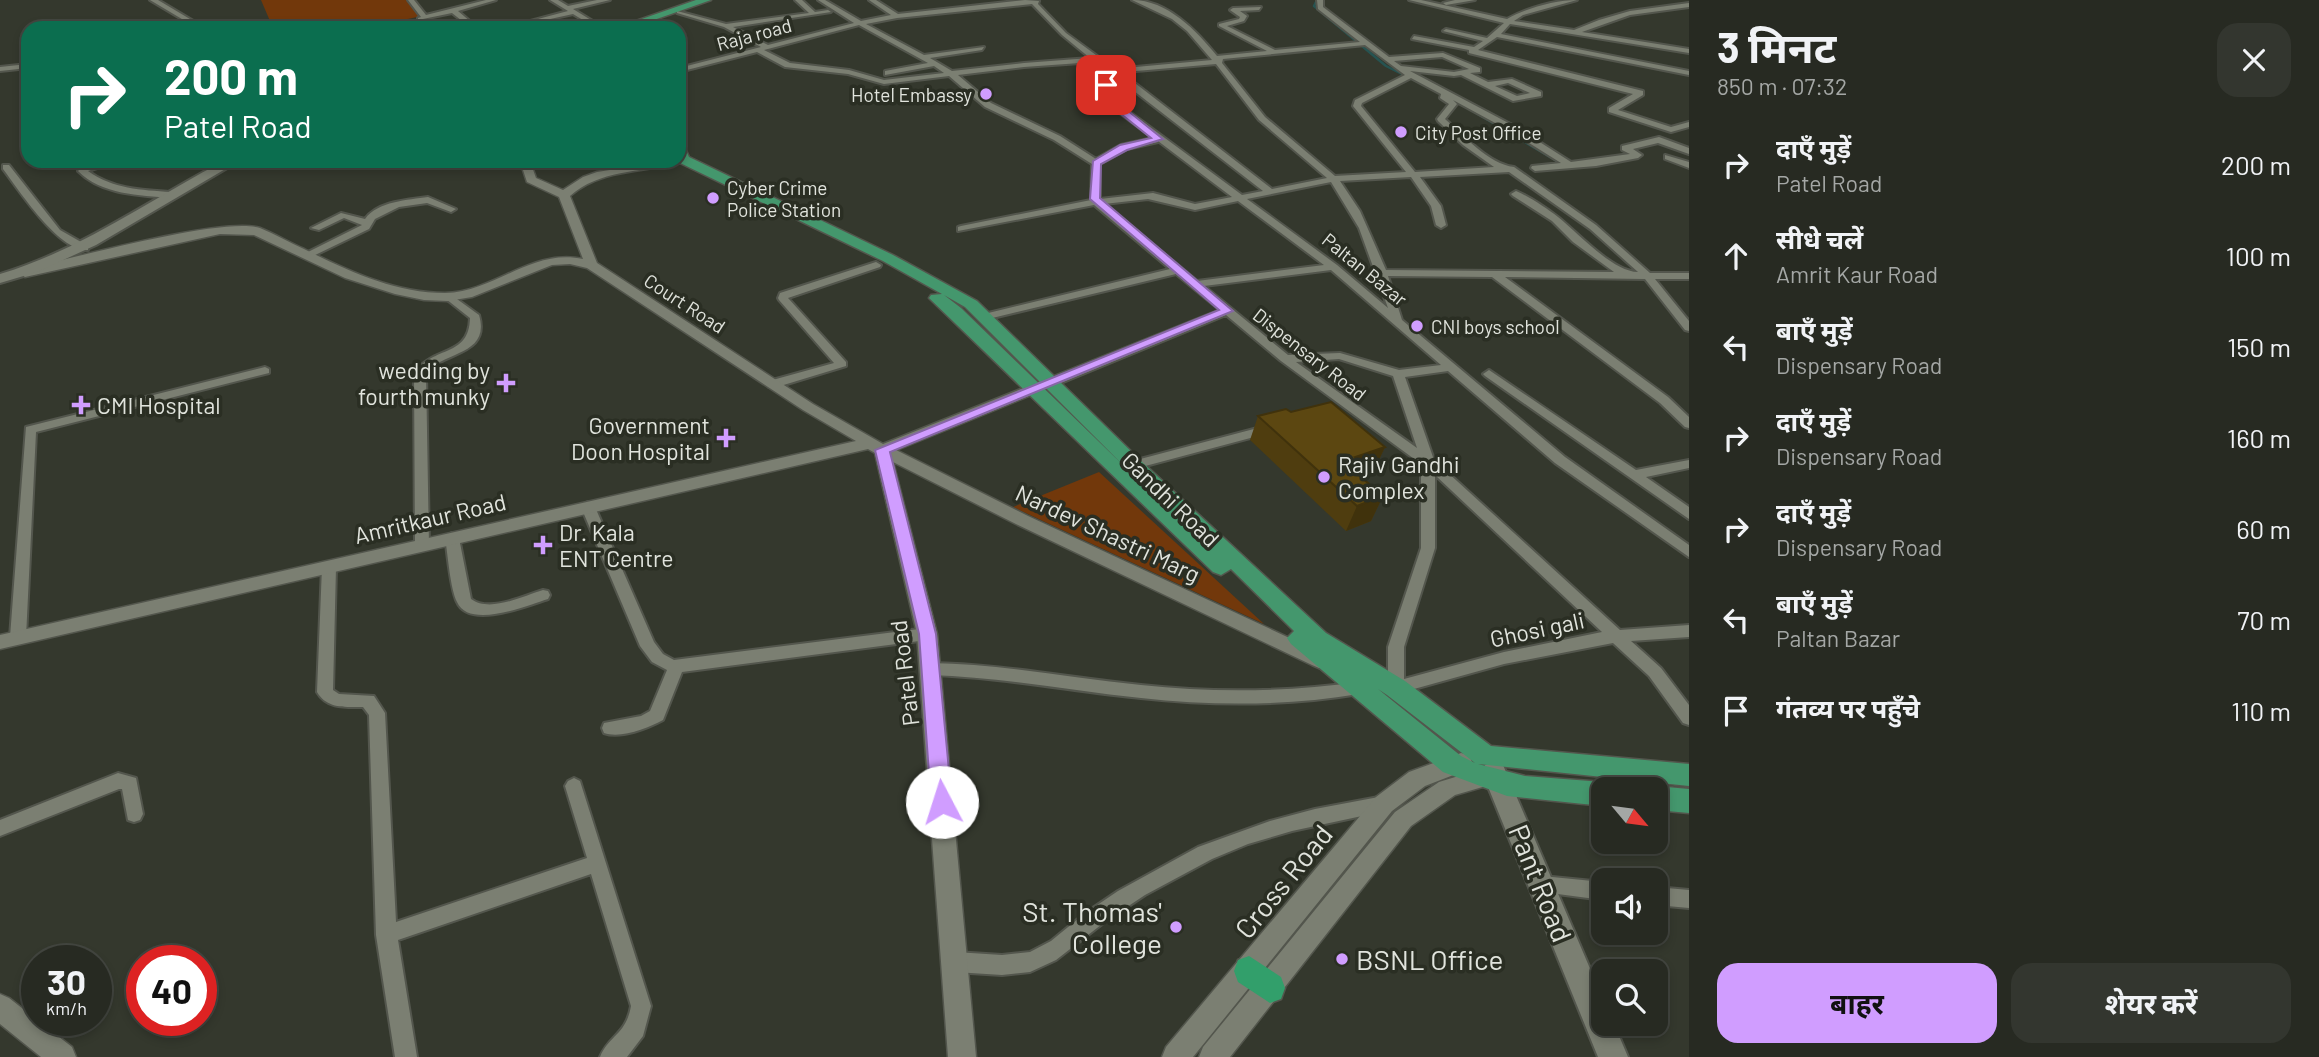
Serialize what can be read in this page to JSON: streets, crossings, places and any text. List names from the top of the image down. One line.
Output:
{"streets":{"main road":["Gandhi Road","Pant Road"],"street":["Raja road","Paltan Bazar","Court Road","Dispensary Road","Amritkaur Road","Nardev Shastri Marg","Ghosi gali","Patel Road","Cross Road"]},"crossings":[["Raja road","Paltan Bazar"],["Court Road","Amritkaur Road"],["Court Road","Nardev Shastri Marg"],["Court Road","Patel Road"],["Dispensary Road","Ghosi gali"],["Gandhi Road","Nardev Shastri Marg"],["Gandhi Road","Ghosi gali"],["Gandhi Road","Cross Road"],["Gandhi Road","Pant Road"],["Amritkaur Road","Nardev Shastri Marg"],["Amritkaur Road","Patel Road"],["Nardev Shastri Marg","Patel Road"],["Cross Road","Pant Road"]],"places":{"other":["Hotel Embassy","City Post Office","Cyber Crime Police Station","CNI boys school","Rajiv Gandhi Complex","St. Thomas' College","BSNL Office"],"health":["wedding by fourth munky","CMI Hospital","Government Doon Hospital","Dr. Kala ENT Centre"]},"north":"bottom right","page":{"heading":["3 मिनट","850 m · 07:32"],"turn":["200 m","Patel Road"],"list":[{"name":"दाएँ मुड़ें","note":"Patel Road","value":"200 m"},{"name":"सीधे चलें","note":"Amrit Kaur Road","value":"100 m"},{"name":"बाएँ मुड़ें","note":"Dispensary Road","value":"150 m"},{"name":"दाएँ मुड़ें","note":"Dispensary Road","value":"160 m"},{"name":"दाएँ मुड़ें","note":"Dispensary Road","value":"60 m"},{"name":"बाएँ मुड़ें","note":"Paltan Bazar","value":"70 m"},{"name":"गंतव्य पर पहुँचे","value":"110 m"}],"speed":"30 km/h","limit":"40","buttons":["बाहर","शेयर करें"]}}
